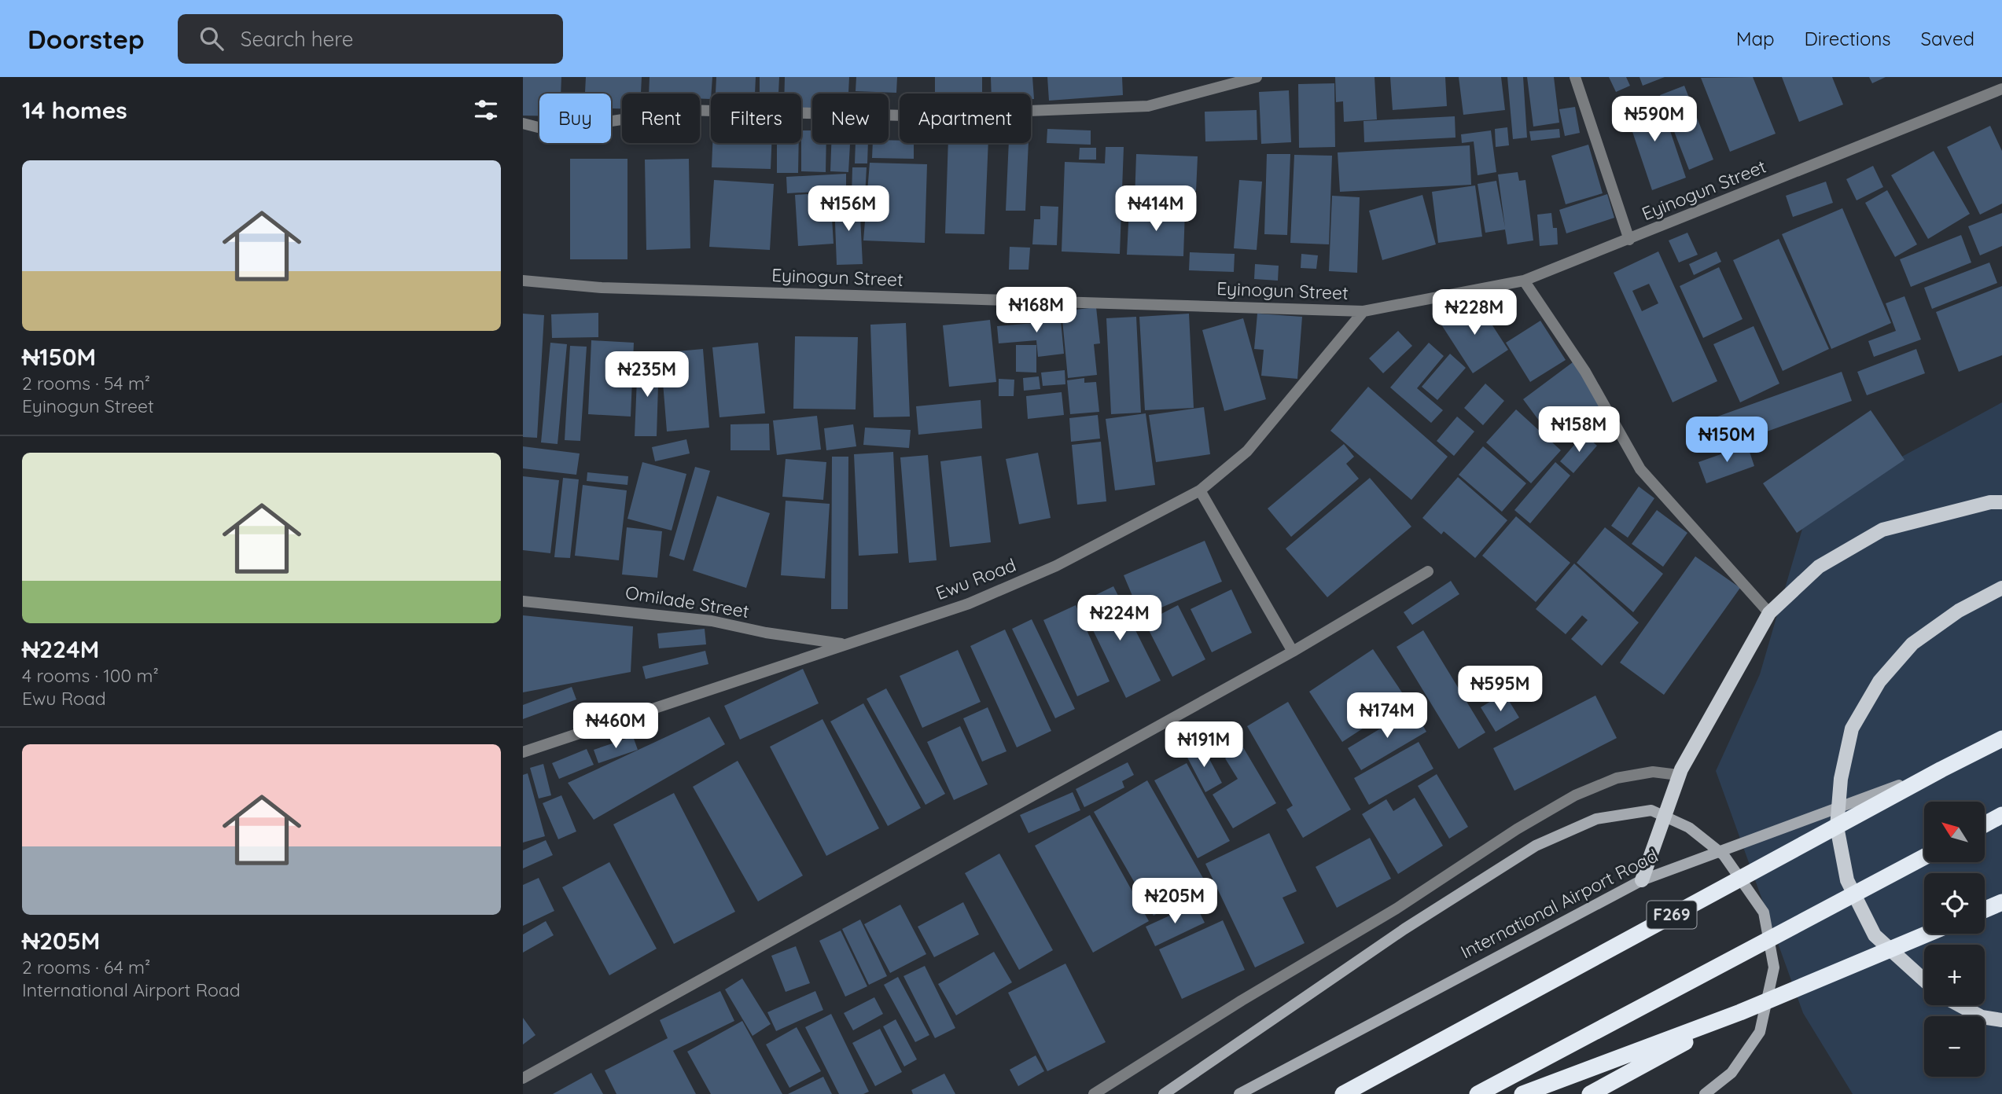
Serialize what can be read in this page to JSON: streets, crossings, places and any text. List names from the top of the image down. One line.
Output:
{"streets":{"highway":["International Airport Road","F269"],"street":["Eyinogun Street","Ewu Road","Omilade Street"]},"crossings":[["Eyinogun Street","Ewu Road"],["Ewu Road","Omilade Street"]],"north":"top left","page":{"header":"Doorstep","search":"Search here","nav":["Map","Directions","Saved"],"heading":"14 homes","chip":["Buy","Rent","Filters","New","Apartment"],"price":["₦590M","₦156M","₦414M","₦168M","₦228M","₦235M","₦158M","₦150M","₦224M","₦595M","₦174M","₦460M","₦191M","₦205M"],"list":[{"name":"₦150M","note":"2 rooms · 54 m² · Eyinogun Street"},{"name":"₦224M","note":"4 rooms · 100 m² · Ewu Road"},{"name":"₦205M","note":"2 rooms · 64 m² · International Airport Road"}],"map_buttons":["+","−"]}}
